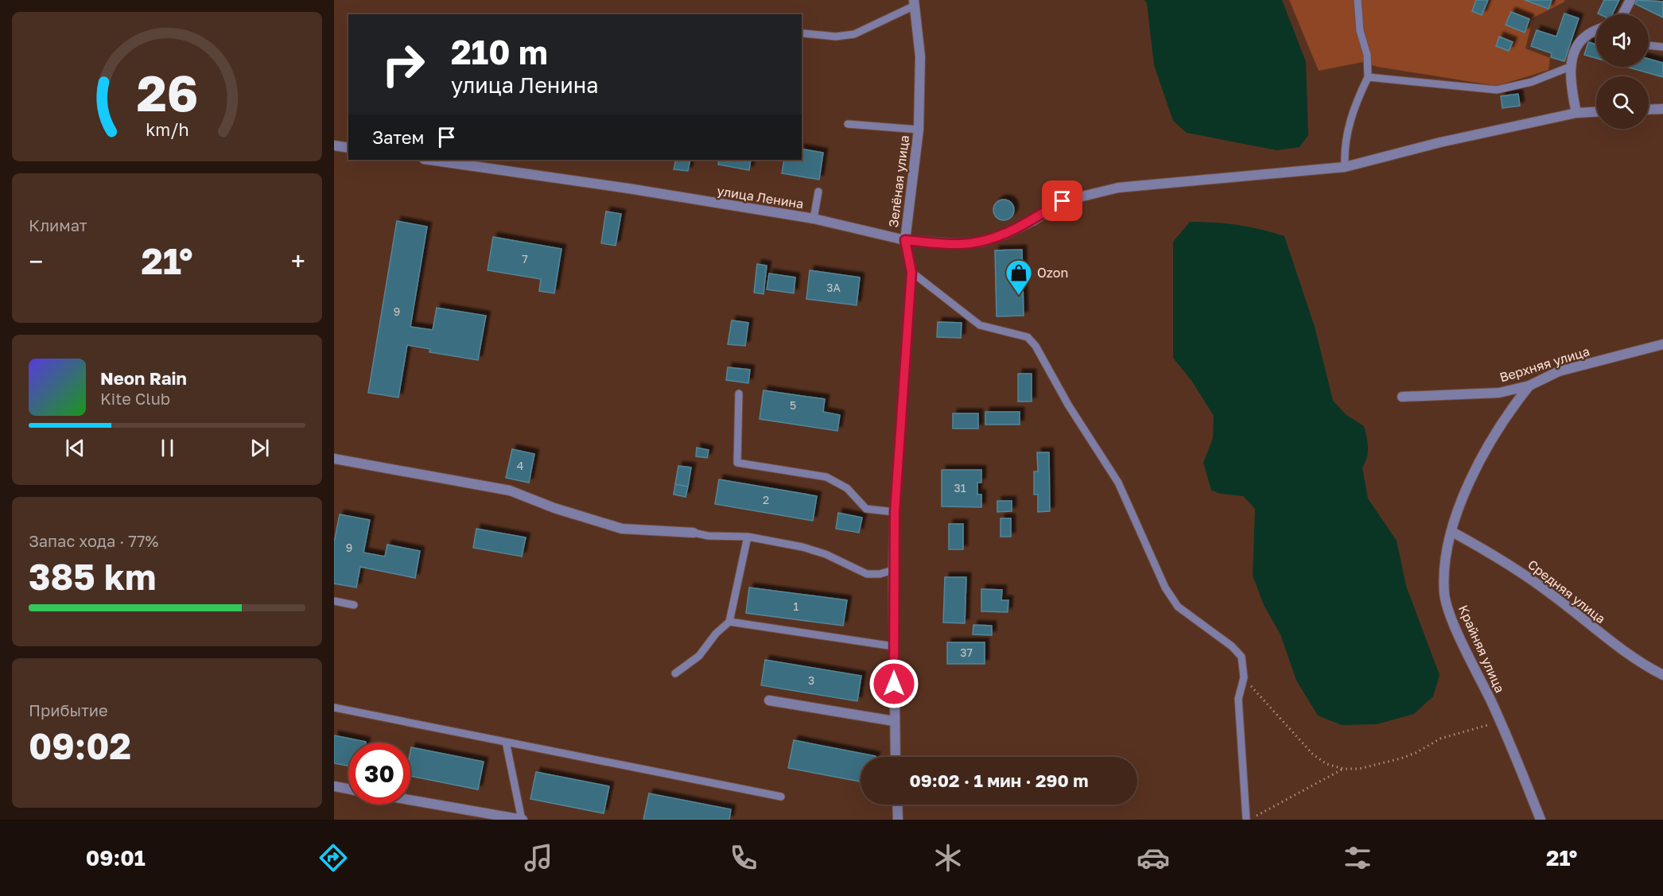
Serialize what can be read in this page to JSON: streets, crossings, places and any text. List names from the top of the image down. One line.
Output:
{"streets":{"street":["Зелёная улица","улица Ленина","Верхняя улица","Средняя улица","Крайняя улица"]},"crossings":[["Зелёная улица","улица Ленина"],["Верхняя улица","Крайняя улица"],["Средняя улица","Крайняя улица"]],"places":{"shop":["Ozon"]},"house_numbers":["7","3А","9","5","4","31","2","9","1","37","3"],"page":{"turn":["210 m","улица Ленина"],"then":"Затем","tile":["Климат",["Запас хода · 77%","385 km"],["Прибытие","09:02"]],"heat":["−","21°","+"],"song":["Neon Rain","Kite Club"],"limit":"30","trip":"09:02 · 1 мин · 290 m","tabs":["09:01","21°"],"gauge":["26","km/h"]}}
